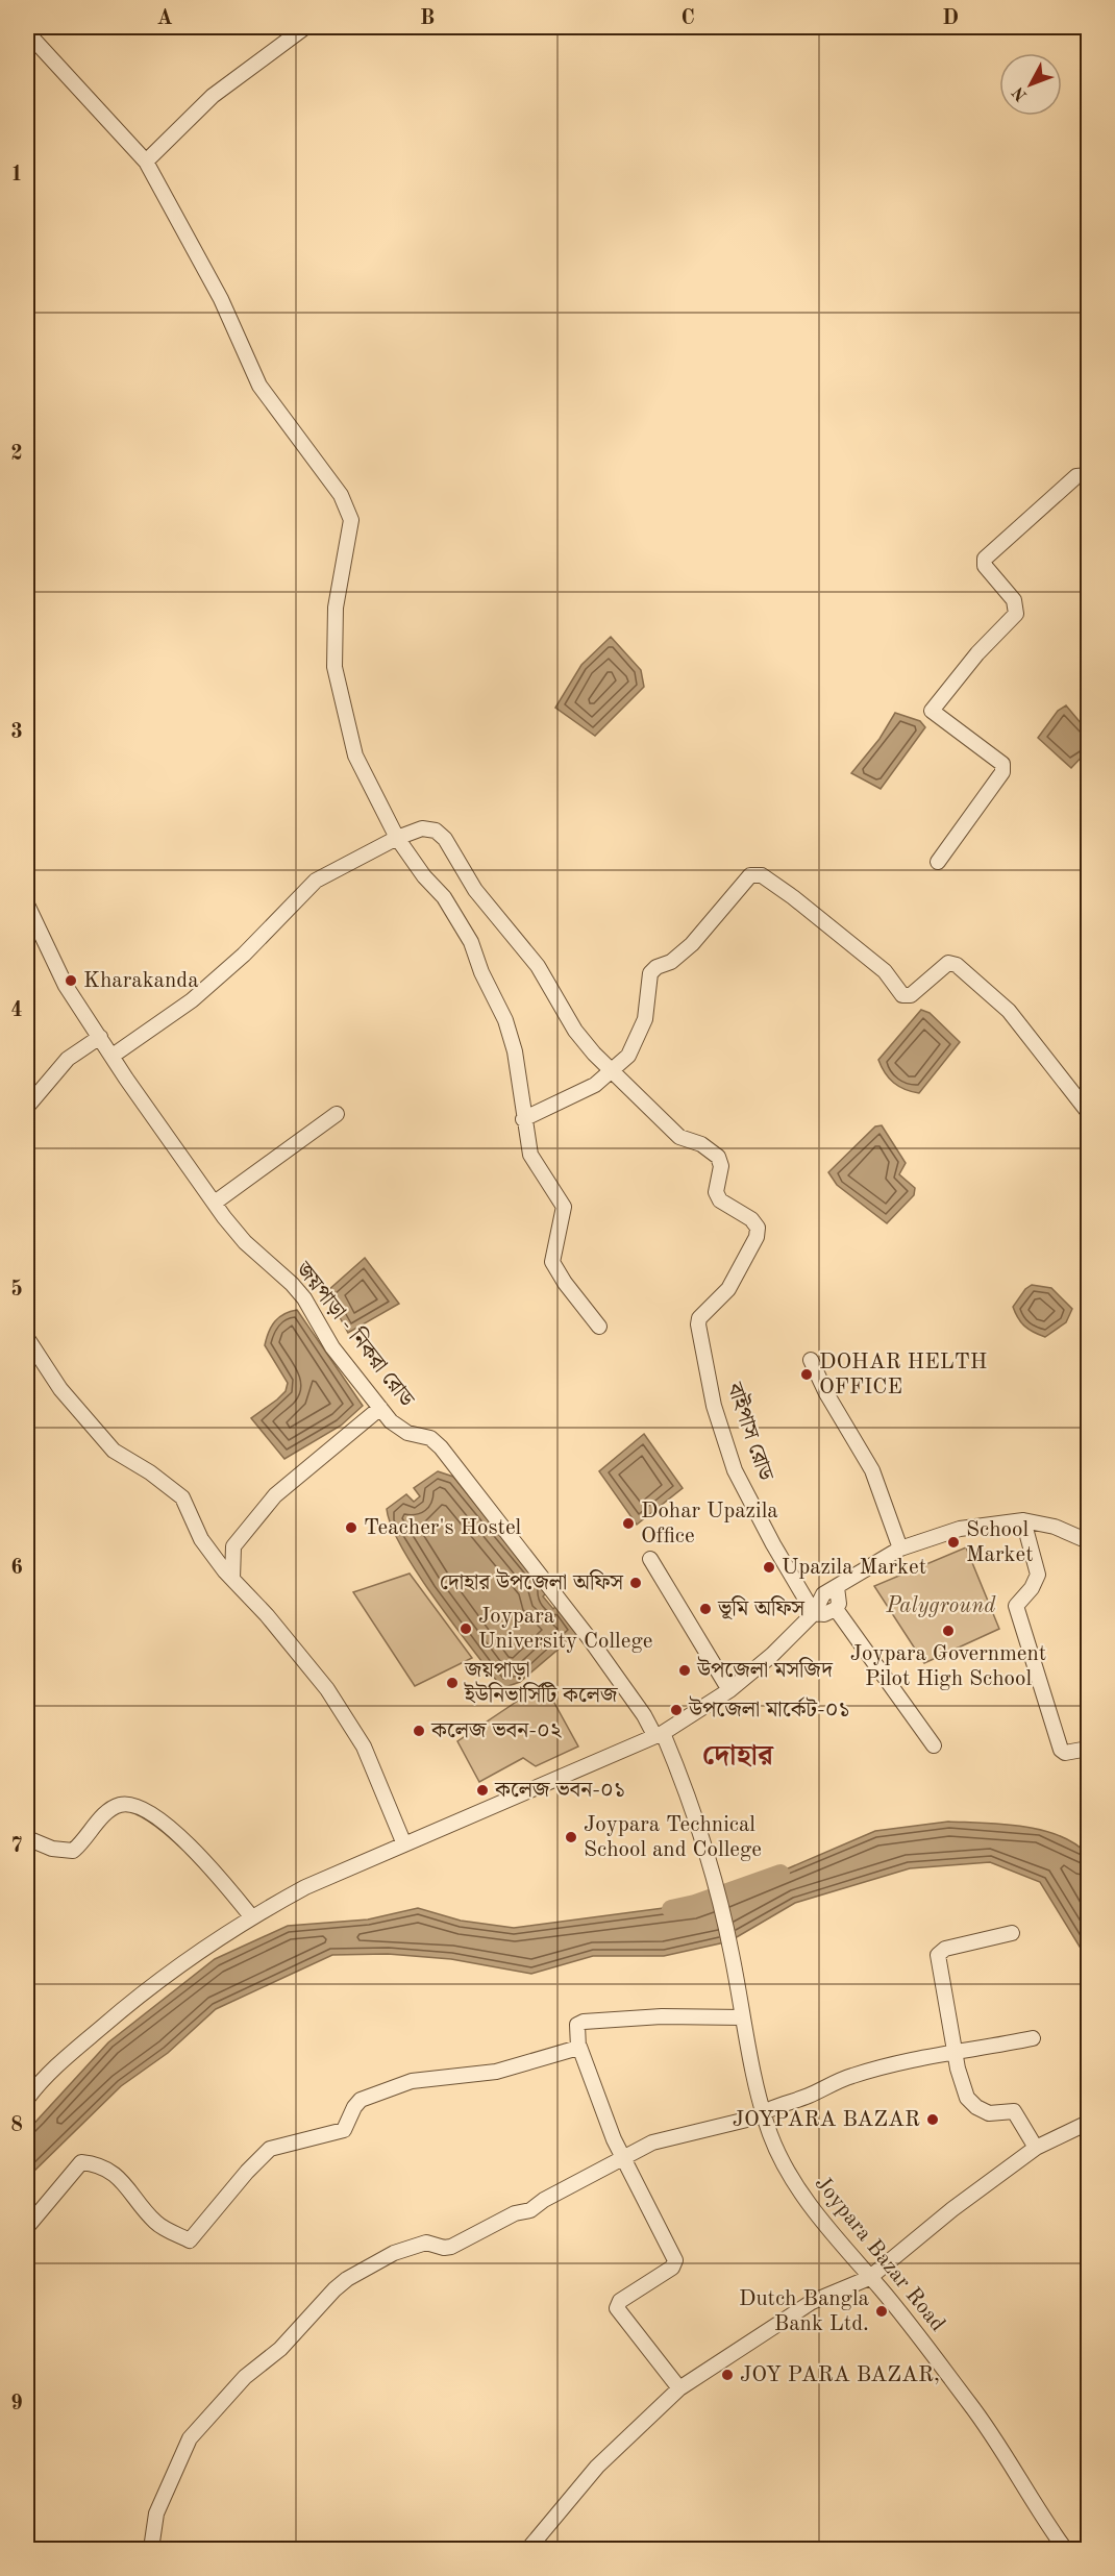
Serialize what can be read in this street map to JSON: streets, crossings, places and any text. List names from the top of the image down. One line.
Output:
{"streets":{"street":["জয়পাড়া - নিকরা রোড","বাইপাস রোড","Joypara Bazar Road"]},"crossings":[["জয়পাড়া - নিকরা রোড","Joypara Bazar Road"]],"districts":["দোহার"],"parks":["Palyground"],"places":["Kharakanda","DOHAR HELTH OFFICE","Dohar Upazila Office","Teacher's Hostel","School Market","Upazila Market","দোহার উপজেলা অফিস","ভূমি অফিস","Joypara University College","Joypara Government Pilot High School","উপজেলা মসজিদ","জয়পাড়া ইউনিভার্সিটি কলেজ","উপজেলা মার্কেট-০১","কলেজ ভবন-০২","কলেজ ভবন-০১","Joypara Technical School and College","JOYPARA BAZAR","Dutch Bangla Bank Ltd.","JOY PARA BAZAR,"],"north":"bottom left","grid":{"columns":["A","B","C","D"],"rows":["1","2","3","4","5","6","7","8","9"]}}
